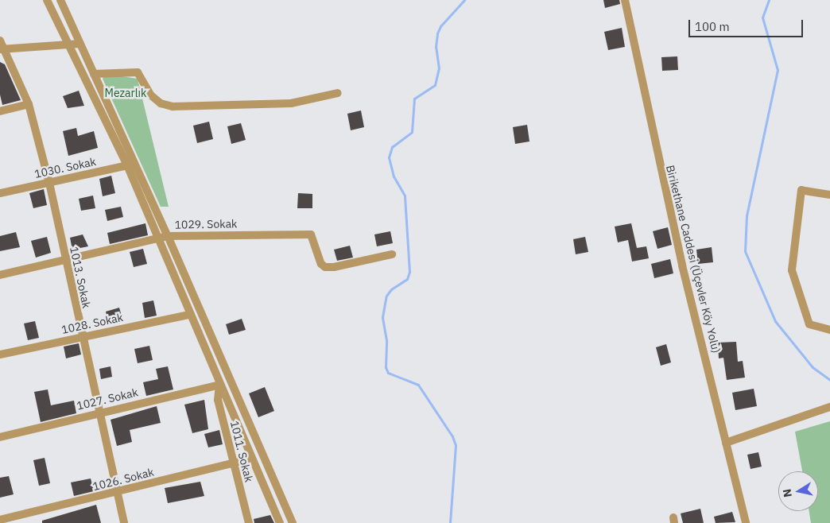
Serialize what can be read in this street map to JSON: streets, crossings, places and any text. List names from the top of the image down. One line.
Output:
{"streets":{"street":["1030. Sokak","1029. Sokak","Birikethane Caddesi (Üçevler Köy Yolu)","1013. Sokak","1028. Sokak","1027. Sokak","1011. Sokak","1026. Sokak"]},"crossings":[["1030. Sokak","1013. Sokak"],["1029. Sokak","1013. Sokak"],["1013. Sokak","1028. Sokak"],["1013. Sokak","1027. Sokak"],["1013. Sokak","1026. Sokak"],["1027. Sokak","1011. Sokak"],["1011. Sokak","1026. Sokak"]],"parks":["Mezarlık"],"scale_bar":"100 m","north":"left"}
